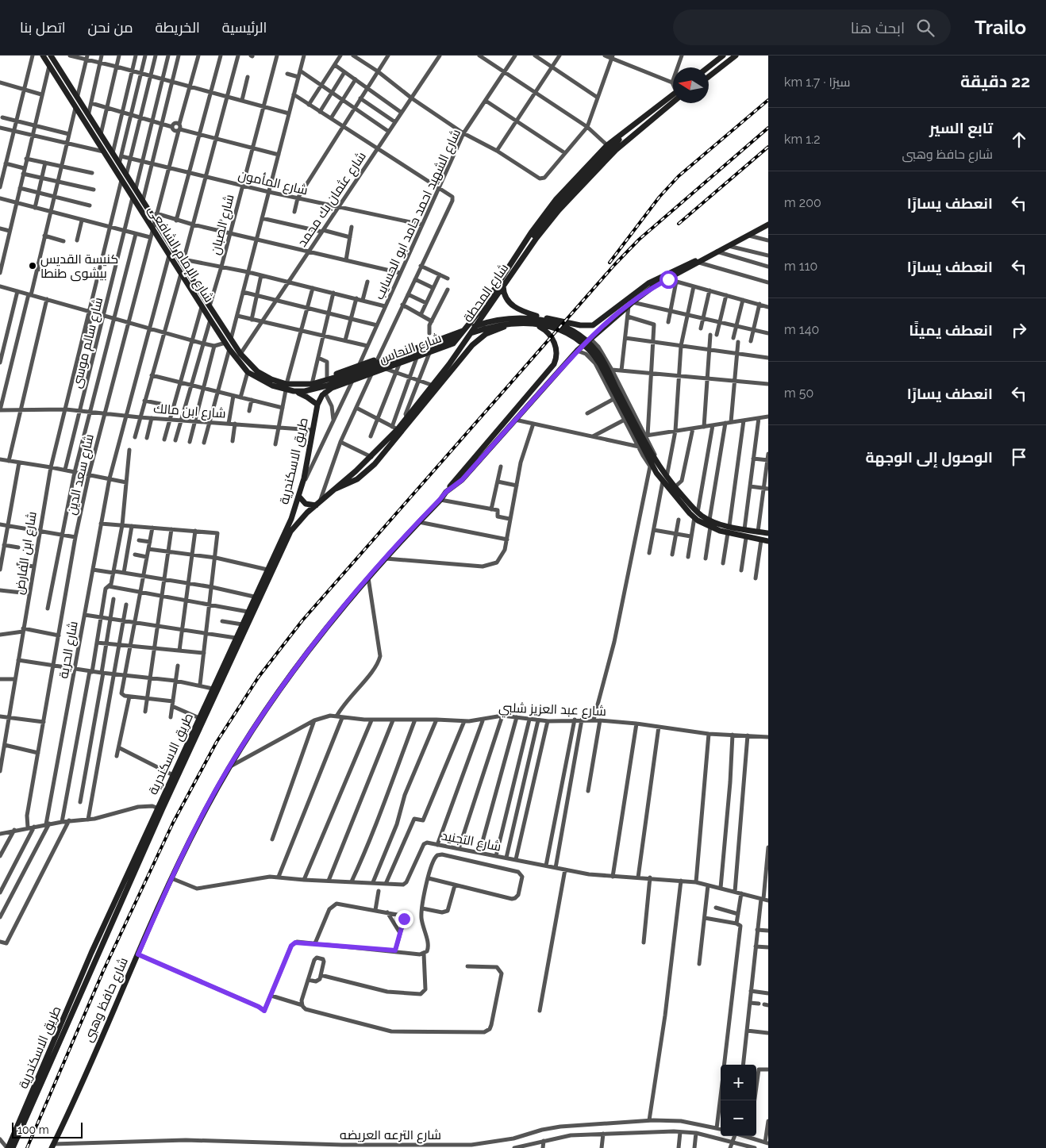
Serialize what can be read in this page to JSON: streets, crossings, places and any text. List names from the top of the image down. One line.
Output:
{"streets":{"main road":["شارع الإمام الشافعى","شارع المحطة","شارع النحاس","طريق الاسكندرية","شارع حافظ وهبى"],"street":["شارع المأمون","شارع عثمان بك محمد","شارع الشهيد احمد حامد ابو الحسايب","شارع الصبان","شارع سالم موسى","شارع ابن مالك","شارع سعد الدين","شارع ابن الفارض","شارع الحرية","شارع عبد العزيز شلبي","شارع التجنيد","شارع الترعه العريضه"]},"crossings":[["شارع المأمون","شارع عثمان بك محمد"],["شارع المأمون","شارع الشهيد احمد حامد ابو الحسايب"],["شارع المأمون","شارع الصبان"],["شارع المأمون","شارع سعد الدين"],["شارع عثمان بك محمد","شارع الإمام الشافعى"],["شارع الشهيد احمد حامد ابو الحسايب","شارع الإمام الشافعى"],["شارع الصبان","شارع الإمام الشافعى"],["شارع الإمام الشافعى","شارع المحطة"],["شارع الإمام الشافعى","شارع سالم موسى"],["شارع الإمام الشافعى","شارع النحاس"],["شارع الإمام الشافعى","شارع سعد الدين"],["شارع الإمام الشافعى","شارع ابن الفارض"],["شارع الإمام الشافعى","شارع الحرية"],["شارع المحطة","شارع النحاس"],["شارع المحطة","طريق الاسكندرية"],["شارع سالم موسى","شارع ابن مالك"],["شارع ابن مالك","طريق الاسكندرية"],["شارع ابن مالك","شارع سعد الدين"],["شارع ابن مالك","شارع ابن الفارض"],["شارع ابن مالك","شارع الحرية"],["شارع عبد العزيز شلبي","شارع حافظ وهبى"],["شارع التجنيد","شارع حافظ وهبى"],["شارع حافظ وهبى","شارع الترعه العريضه"]],"places":["كنيسة القديس بيشوى طنطا"],"scale_bar":"100 m","north":"left","page":{"header":"Trailo","search":"ابحث هنا","nav":["الرئيسية","الخريطة","من نحن","اتصل بنا"],"heading":["22 دقيقة","سيرًا · 1.7 km"],"list":[["تابع السير","شارع حافظ وهبى","1.2 km"],["انعطف يسارًا","200 m"],["انعطف يسارًا","110 m"],["انعطف يمينًا","140 m"],["انعطف يسارًا","50 m"],"الوصول إلى الوجهة"],"map_buttons":["+","−"],"scale":"100 m"}}
